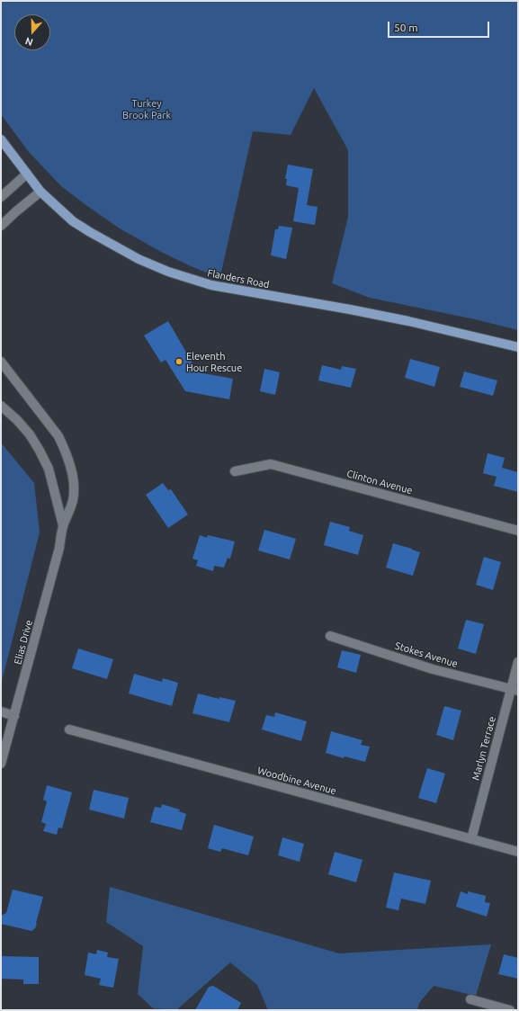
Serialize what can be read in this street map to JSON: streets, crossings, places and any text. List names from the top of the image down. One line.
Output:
{"streets":{"main road":["Flanders Road"],"street":["Clinton Avenue","Elias Drive","Stokes Avenue","Marlyn Terrace","Woodbine Avenue"]},"crossings":[["Stokes Avenue","Marlyn Terrace"],["Marlyn Terrace","Woodbine Avenue"]],"parks":["Turkey Brook Park"],"places":["Eleventh Hour Rescue"],"scale_bar":"50 m","north":"bottom"}
